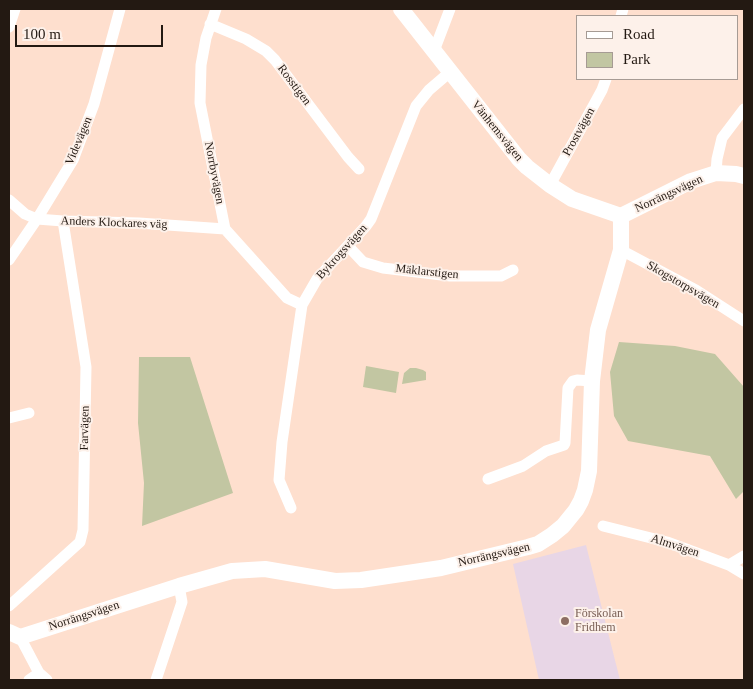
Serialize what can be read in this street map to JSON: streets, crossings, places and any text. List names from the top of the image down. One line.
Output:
{"streets":{"street":["Rosstigen","Vänhemsvägen","Prostvägen","Videvägen","Norrbyvägen","Norrängsvägen","Anders Klockares väg","Bykrogsvägen","Mäklarstigen","Skogstorpsvägen","Farvägen","Almvägen"]},"crossings":[["Rosstigen","Norrbyvägen"],["Vänhemsvägen","Prostvägen"],["Vänhemsvägen","Norrängsvägen"],["Vänhemsvägen","Bykrogsvägen"],["Videvägen","Anders Klockares väg"],["Norrbyvägen","Anders Klockares väg"],["Norrängsvägen","Skogstorpsvägen"],["Anders Klockares väg","Farvägen"],["Bykrogsvägen","Mäklarstigen"]],"places":["Förskolan Fridhem"],"legend":["Road","Park"],"scale_bar":"100 m"}
